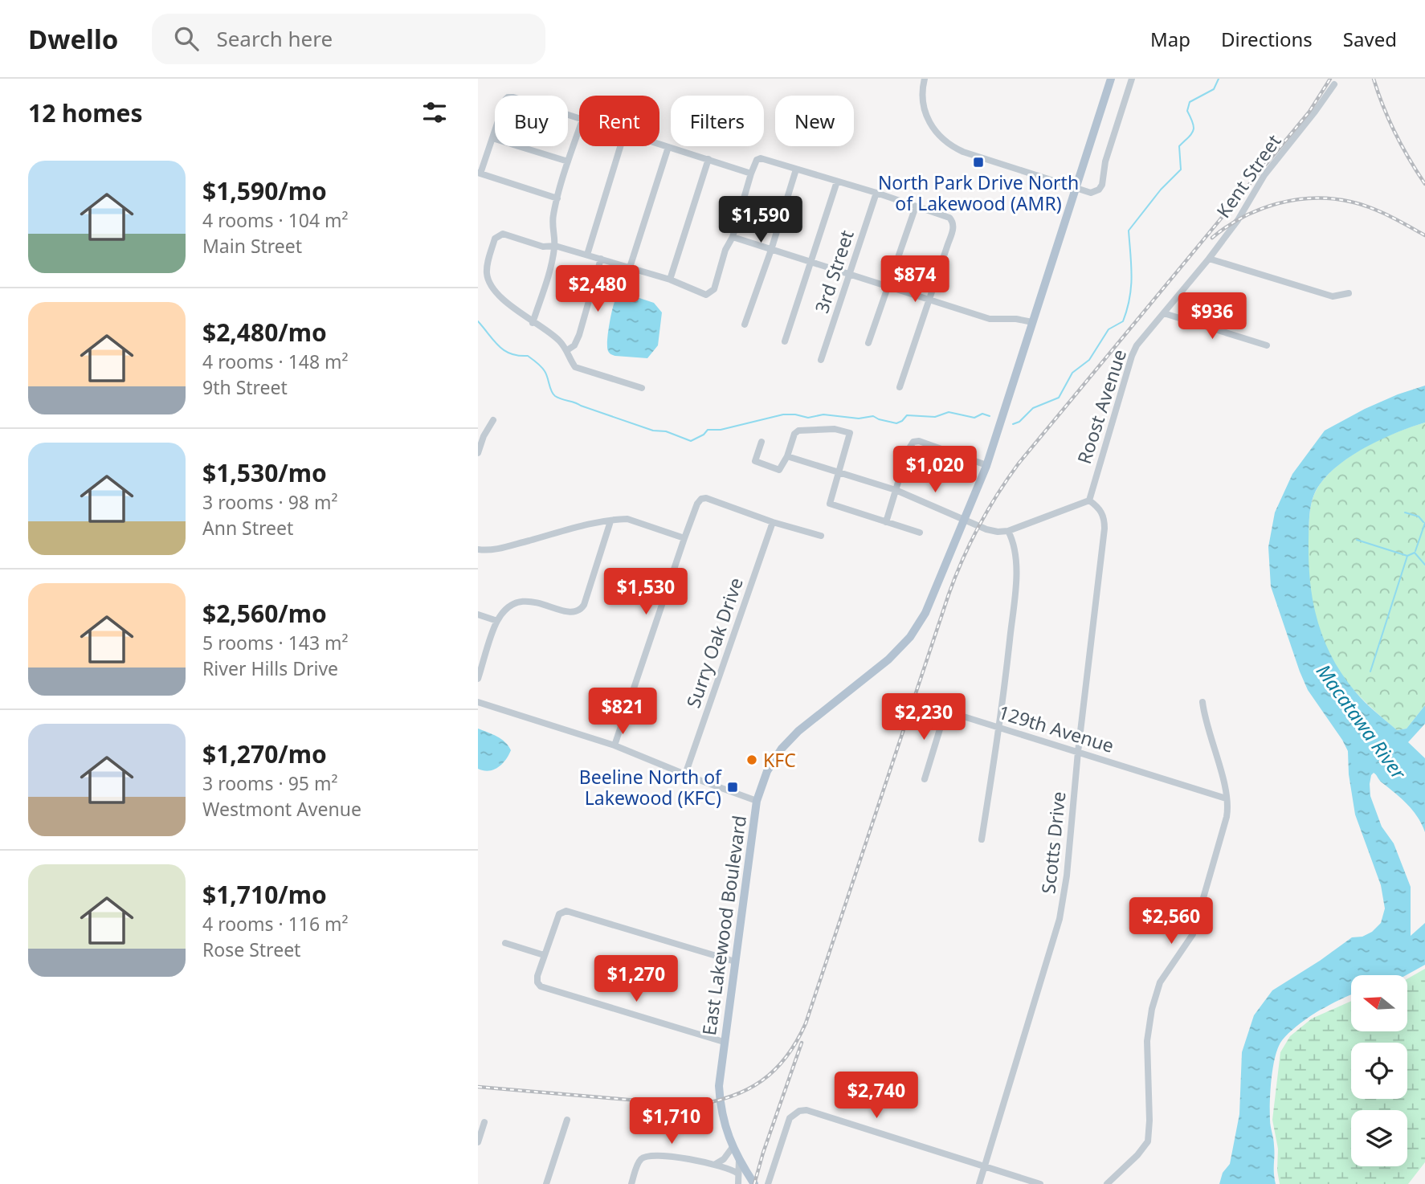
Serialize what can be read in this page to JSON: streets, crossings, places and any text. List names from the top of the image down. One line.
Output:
{"streets":{"main road":["East Lakewood Boulevard"],"street":["Kent Street","3rd Street","Roost Avenue","Surry Oak Drive","129th Avenue","Scotts Drive"]},"crossings":[["Kent Street","Roost Avenue"],["Roost Avenue","Scotts Drive"],["129th Avenue","Scotts Drive"]],"water":["Macatawa River"],"places":{"transit":["North Park Drive North of Lakewood (AMR)","Beeline North of Lakewood (KFC)"],"other":["KFC"]},"north":"left","page":{"header":"Dwello","search":"Search here","nav":["Map","Directions","Saved"],"heading":"12 homes","chip":["Buy","Rent","Filters","New"],"list":[{"name":"$1,590/mo","note":"4 rooms · 104 m² · Main Street"},{"name":"$2,480/mo","note":"4 rooms · 148 m² · 9th Street"},{"name":"$1,530/mo","note":"3 rooms · 98 m² · Ann Street"},{"name":"$2,560/mo","note":"5 rooms · 143 m² · River Hills Drive"},{"name":"$1,270/mo","note":"3 rooms · 95 m² · Westmont Avenue"},{"name":"$1,710/mo","note":"4 rooms · 116 m² · Rose Street"}],"price":["$1,590","$874","$2,480","$936","$1,020","$1,530","$821","$2,230","$2,560","$1,270","$2,740","$1,710"]}}
